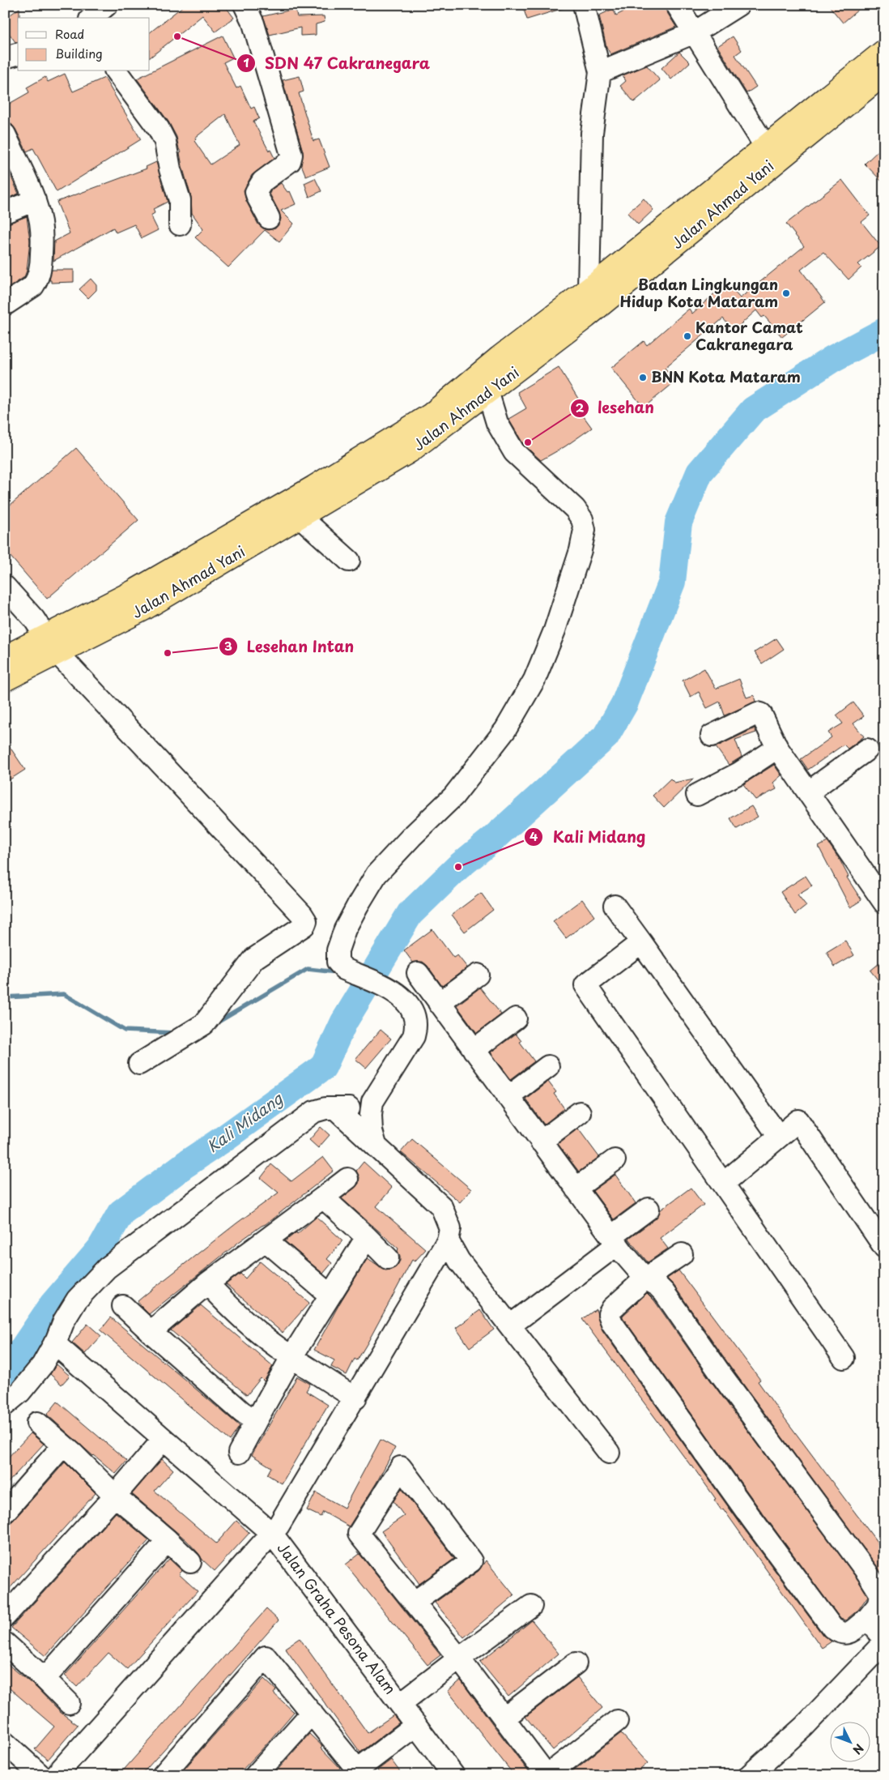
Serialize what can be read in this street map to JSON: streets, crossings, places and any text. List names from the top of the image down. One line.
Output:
{"streets":{"highway":["Jalan Ahmad Yani"],"street":["Jalan Graha Pesona Alam"]},"water":["Kali Midang"],"places":["SDN 47 Cakranegara","Badan Lingkungan Hidup Kota Mataram","Kantor Camat Cakranegara","BNN Kota Mataram","lesehan","Lesehan Intan","Kali Midang"],"legend":["Road","Building"],"north":"bottom right"}
